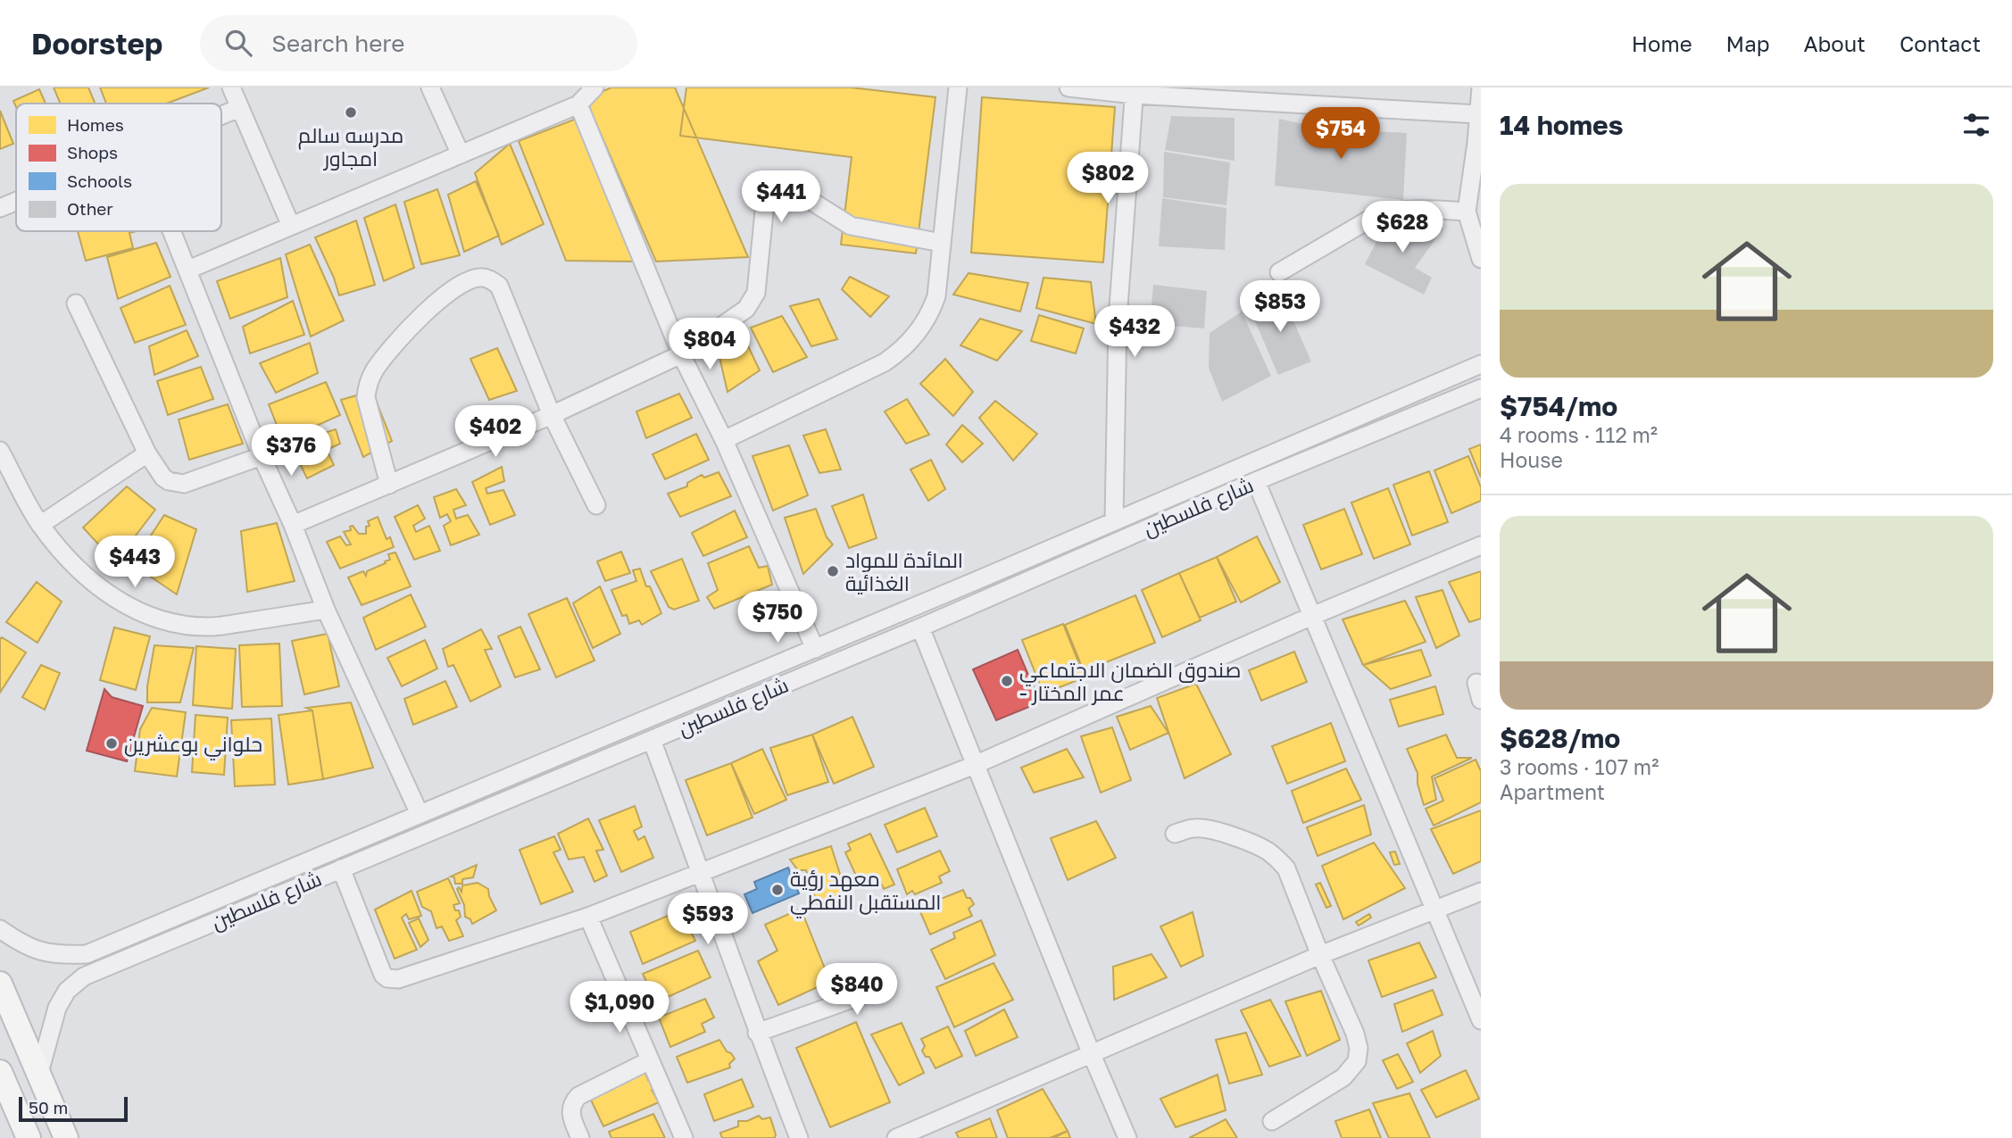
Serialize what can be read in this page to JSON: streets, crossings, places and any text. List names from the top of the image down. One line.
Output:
{"streets":{"street":["شارع فلسطين"]},"places":["مدرسه سالم امجاور","المائدة للمواد الغذائية","صندوق الضمان الاجتماعي - عمر المختار","حلواني بوعشرين","معهد رؤية المستقبل النفطي"],"legend":["Homes","Shops","Schools","Other"],"scale_bar":"50 m","page":{"header":"Doorstep","search":"Search here","nav":["Home","Map","About","Contact"],"heading":"14 homes","price":["$754","$802","$441","$628","$853","$432","$804","$402","$376","$443","$750","$593","$840","$1,090"],"list":[{"name":"$754/mo","note":"4 rooms · 112 m² · House"},{"name":"$628/mo","note":"3 rooms · 107 m² · Apartment"}],"scale":"50 m"}}
